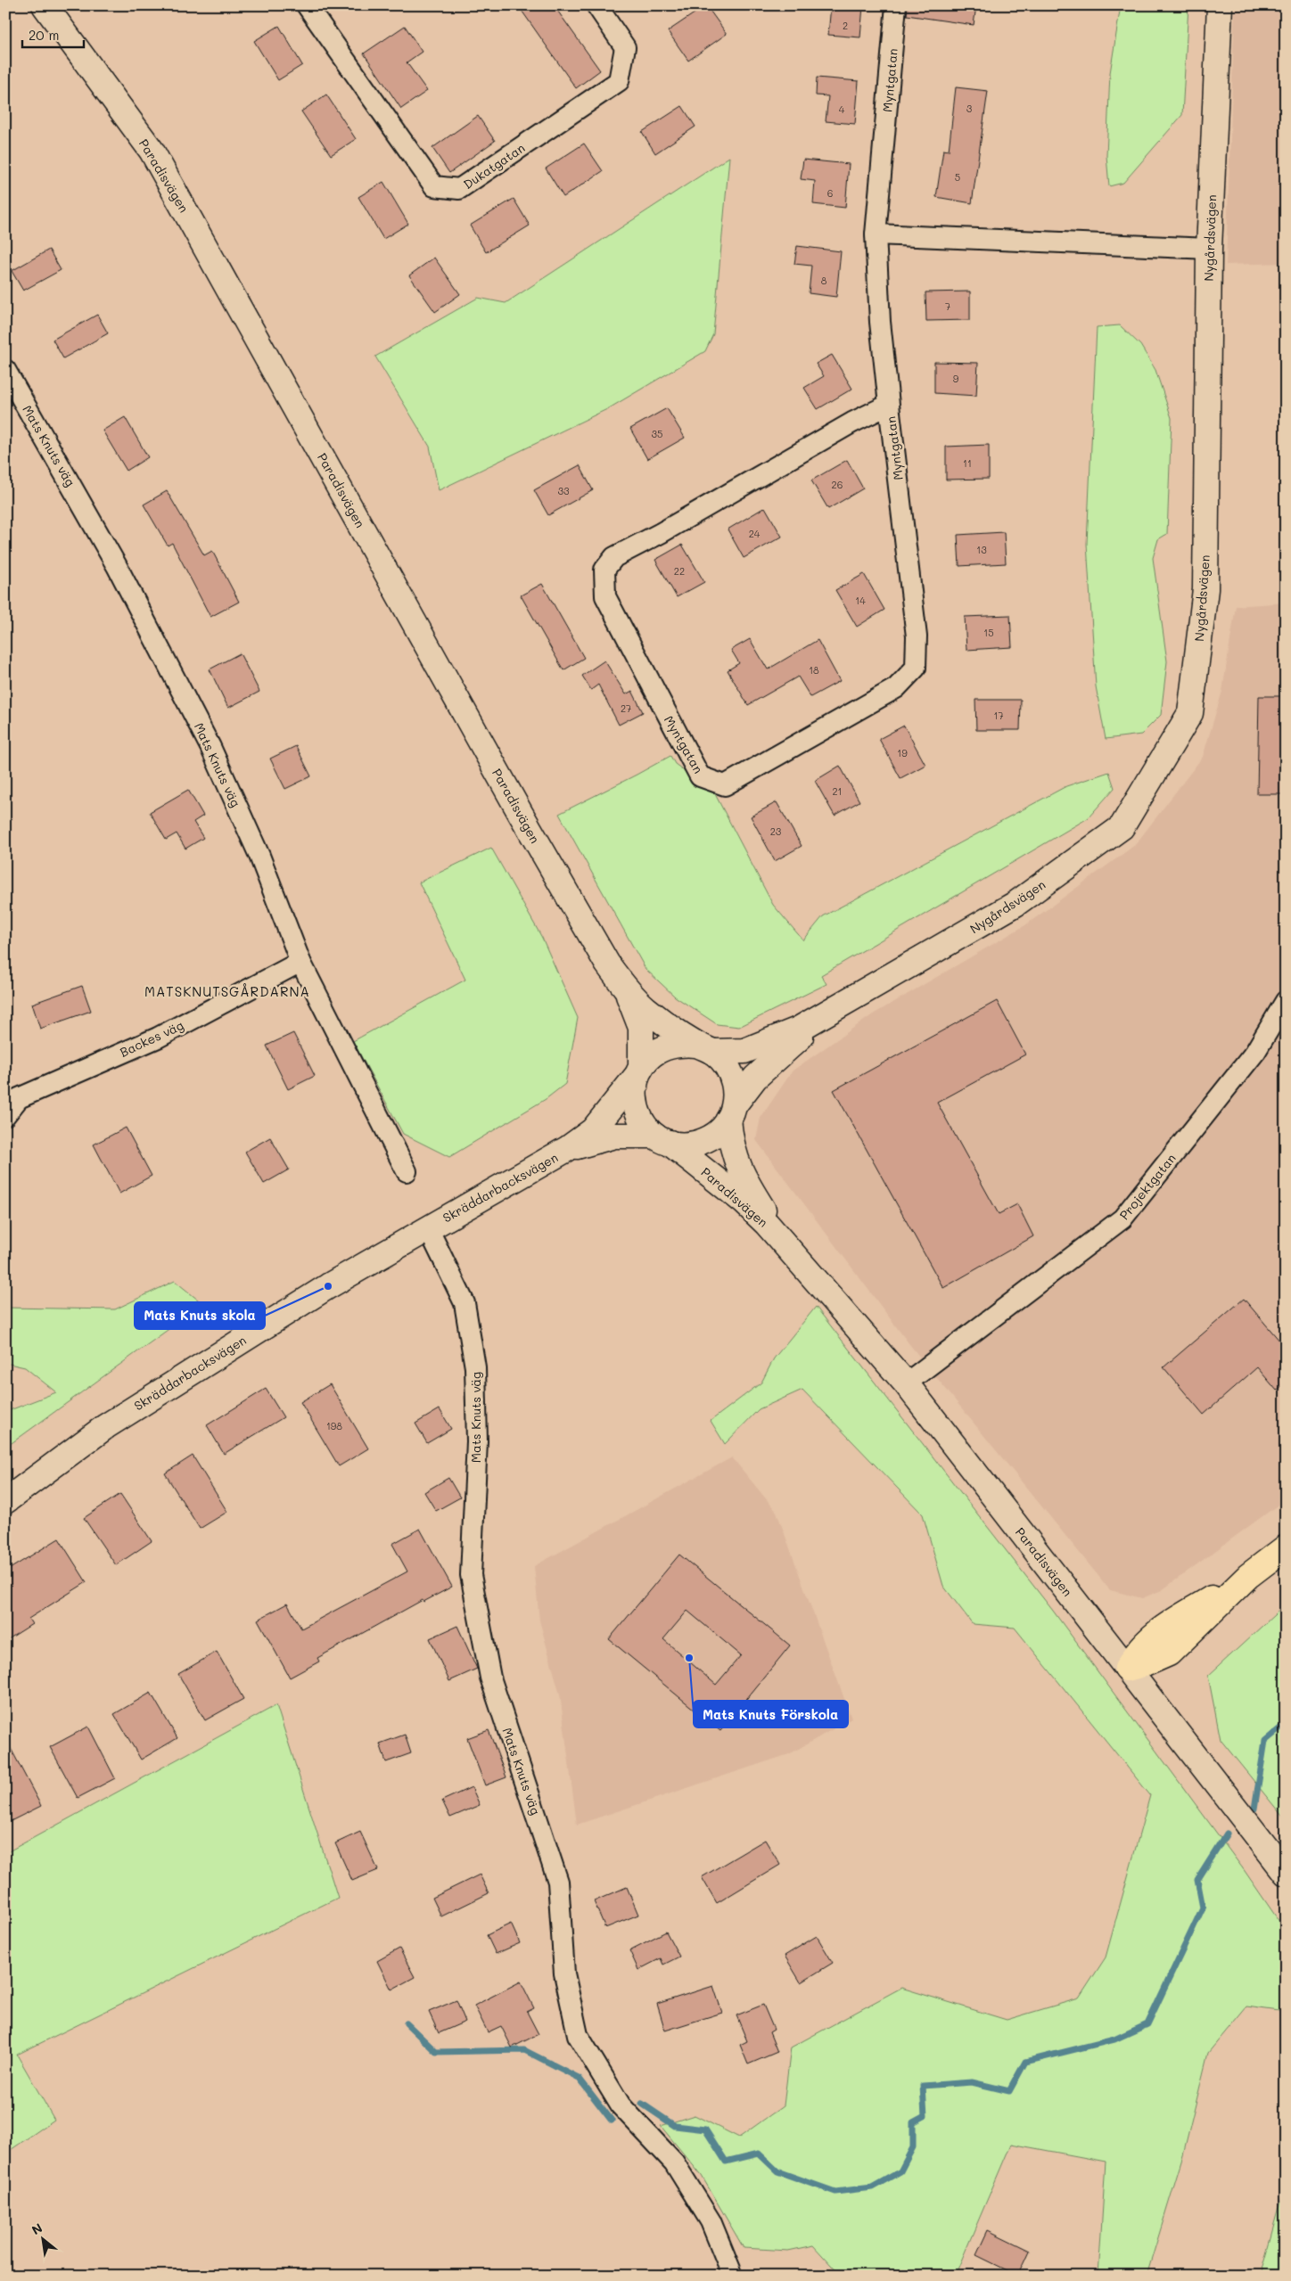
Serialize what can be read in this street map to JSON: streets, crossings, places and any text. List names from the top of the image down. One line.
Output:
{"streets":{"street":["Myntgatan","Dukatgatan","Paradisvägen","Nygårdsvägen","Mats Knuts väg","Backes väg","Projektgatan","Skräddarbacksvägen"]},"crossings":[["Paradisvägen","Nygårdsvägen"],["Paradisvägen","Projektgatan"],["Paradisvägen","Skräddarbacksvägen"],["Nygårdsvägen","Skräddarbacksvägen"],["Mats Knuts väg","Backes väg"],["Mats Knuts väg","Skräddarbacksvägen"]],"districts":["MATSKNUTSGÅRDARNA"],"places":["Mats Knuts skola","Mats Knuts Förskola"],"house_numbers":["2","3","4","5","6","8","7","9","35","11","26","33","24","13","22","14","15","18","27","17","19","21","23","198"],"scale_bar":"20 m","north":"top left"}
